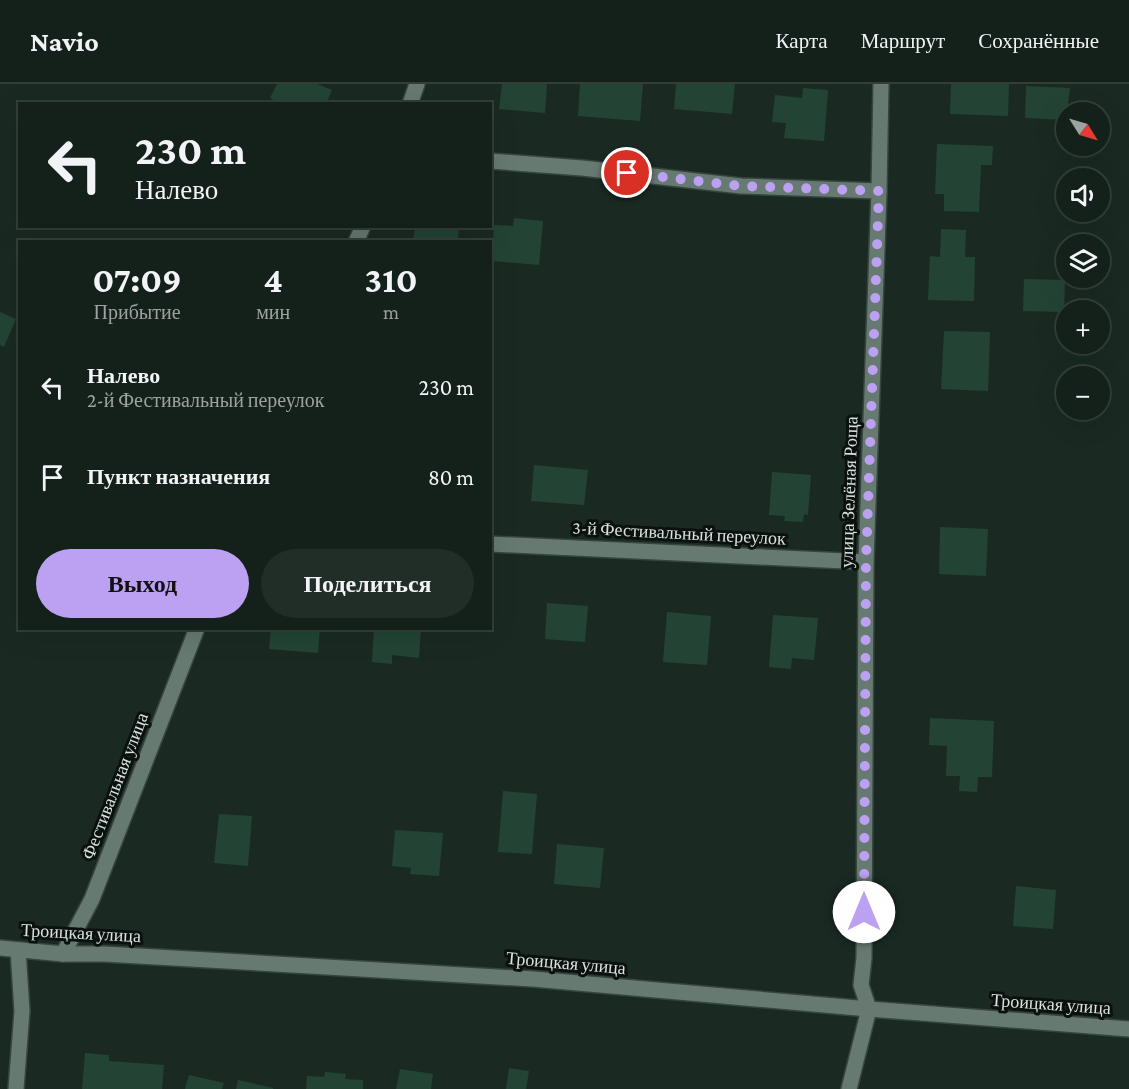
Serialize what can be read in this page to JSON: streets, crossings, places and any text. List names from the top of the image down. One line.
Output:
{"streets":{"street":["улица Зелёная Роща","3-й Фестивальный переулок","Фестивальная улица","Троицкая улица"]},"crossings":[["улица Зелёная Роща","3-й Фестивальный переулок"],["улица Зелёная Роща","Троицкая улица"],["Фестивальная улица","Троицкая улица"]],"north":"bottom right","page":{"header":"Navio","nav":["Карта","Маршрут","Сохранённые"],"map_buttons":["+","−"],"turn":["230 m","Налево"],"eta":["07:09","Прибытие","4","мин","310","m"],"list":[{"name":"Налево","note":"2-й Фестивальный переулок","value":"230 m"},{"name":"Пункт назначения","value":"80 m"}],"buttons":["Выход","Поделиться"]}}
